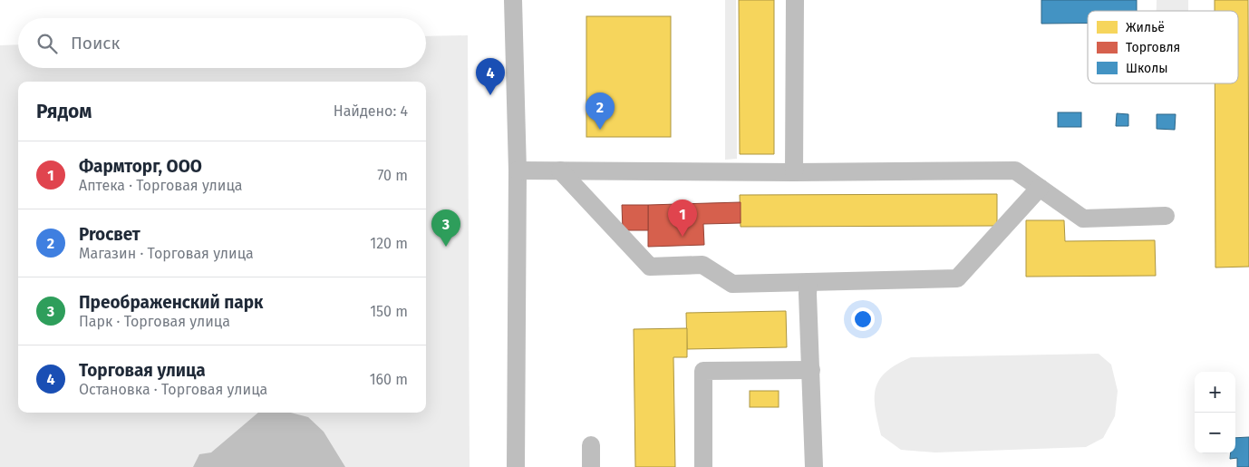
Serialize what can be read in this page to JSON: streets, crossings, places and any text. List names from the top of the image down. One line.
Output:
{"legend":["Жильё","Торговля","Школы"],"page":{"search":"Поиск","pins":["4","2","1","3"],"heading":["Рядом","Найдено: 4"],"list":[{"mark":"1","name":"Фармторг, ООО","note":"Аптека · Торговая улица","value":"70 m"},{"mark":"2","name":"Proсвет","note":"Магазин · Торговая улица","value":"120 m"},{"mark":"3","name":"Преображенский парк","note":"Парк · Торговая улица","value":"150 m"},{"mark":"4","name":"Торговая улица","note":"Остановка · Торговая улица","value":"160 m"}],"map_buttons":["+","−"]}}
